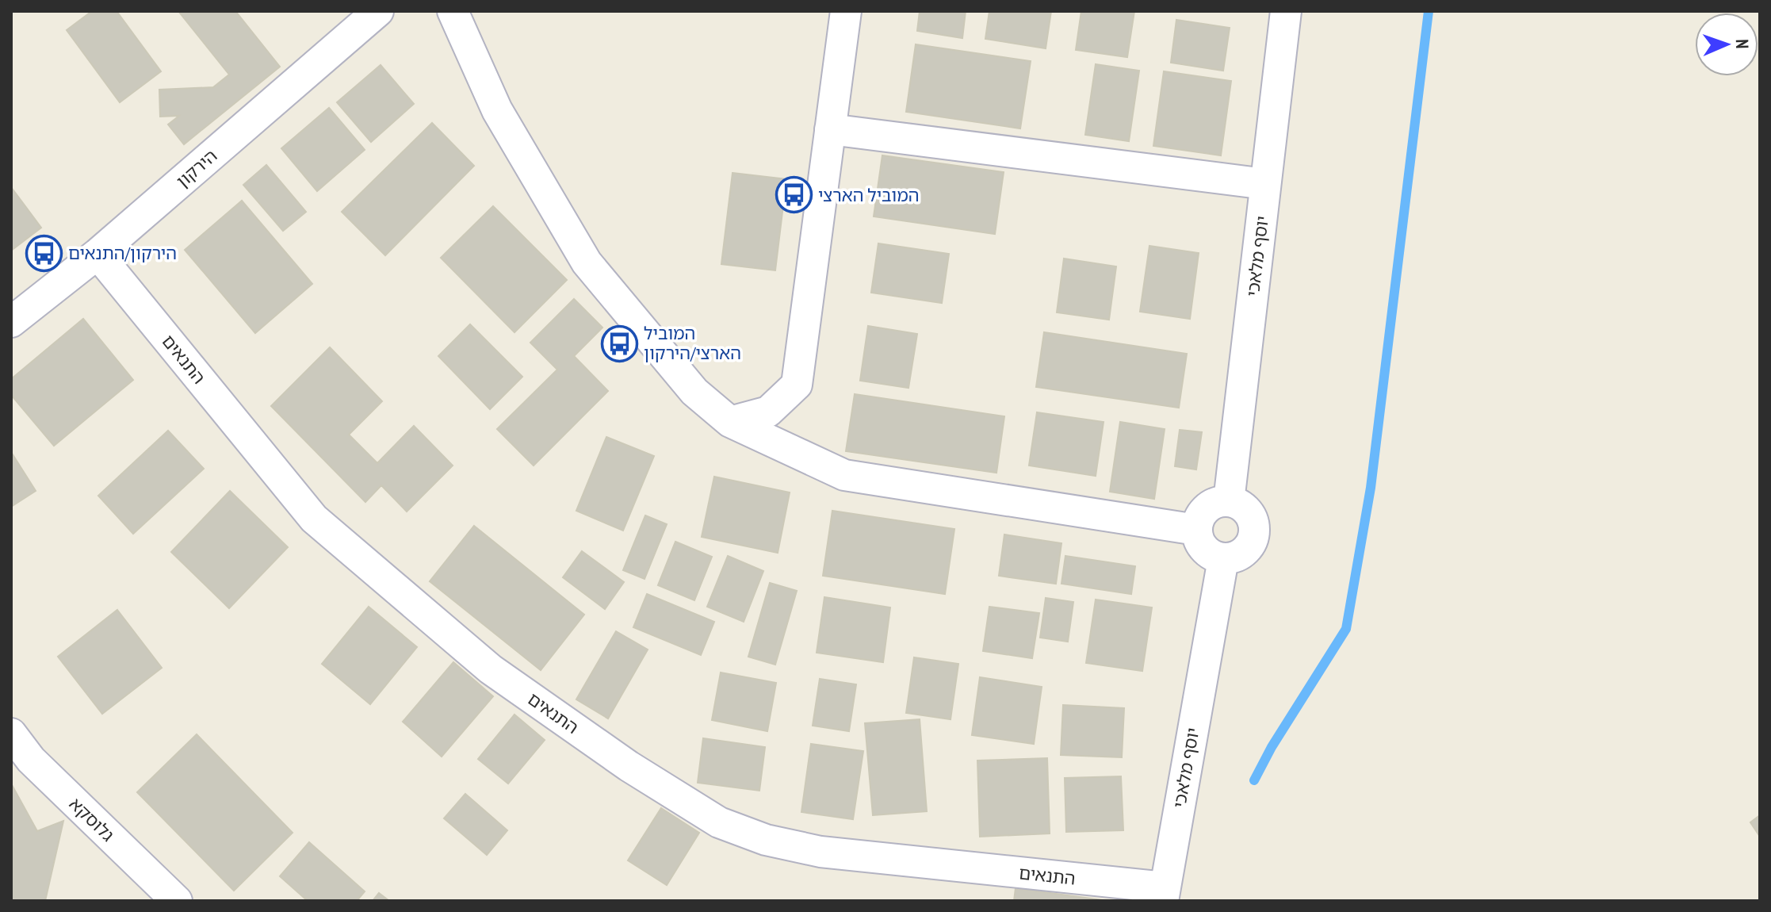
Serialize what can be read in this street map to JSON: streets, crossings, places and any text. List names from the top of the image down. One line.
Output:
{"streets":{"street":["הירקון","יוסף מלאכי","התנאים","גלוסקא"]},"crossings":[["הירקון","התנאים"],["יוסף מלאכי","התנאים"]],"places":{"bus stop":["המוביל הארצי","הירקון/התנאים","המוביל הארצי/הירקון"]},"north":"right"}
